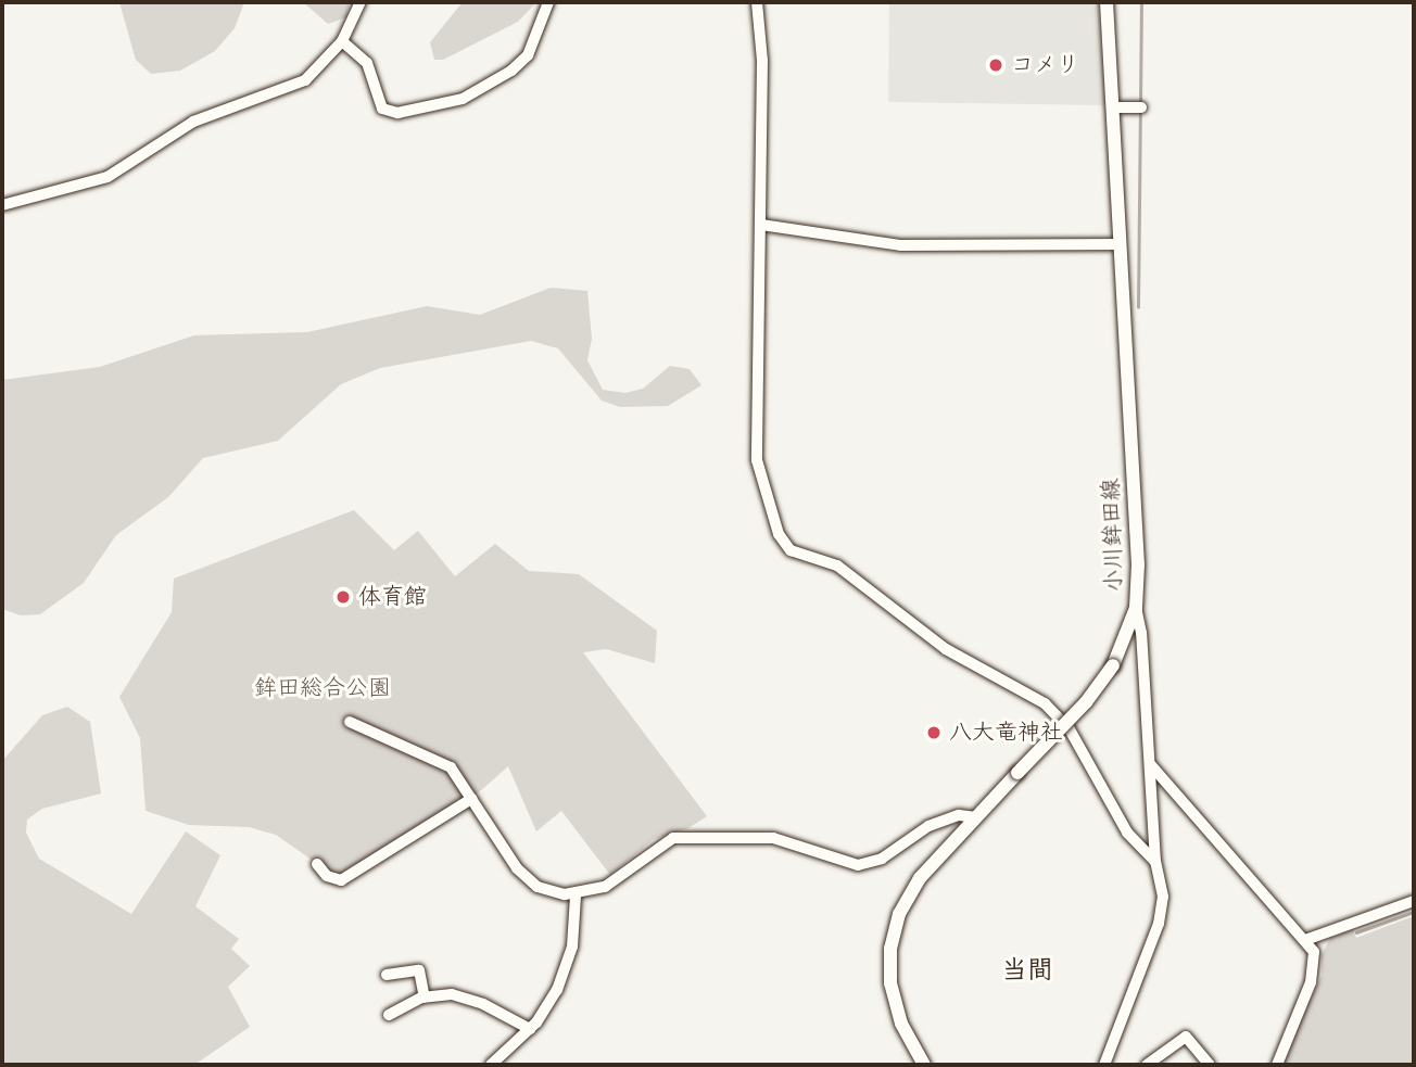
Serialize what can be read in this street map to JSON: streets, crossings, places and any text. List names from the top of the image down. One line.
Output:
{"streets":{"main road":["小川鉾田線"]},"districts":["当間"],"parks":["鉾田総合公園"],"places":["コメリ","体育館","八大竜神社"]}
